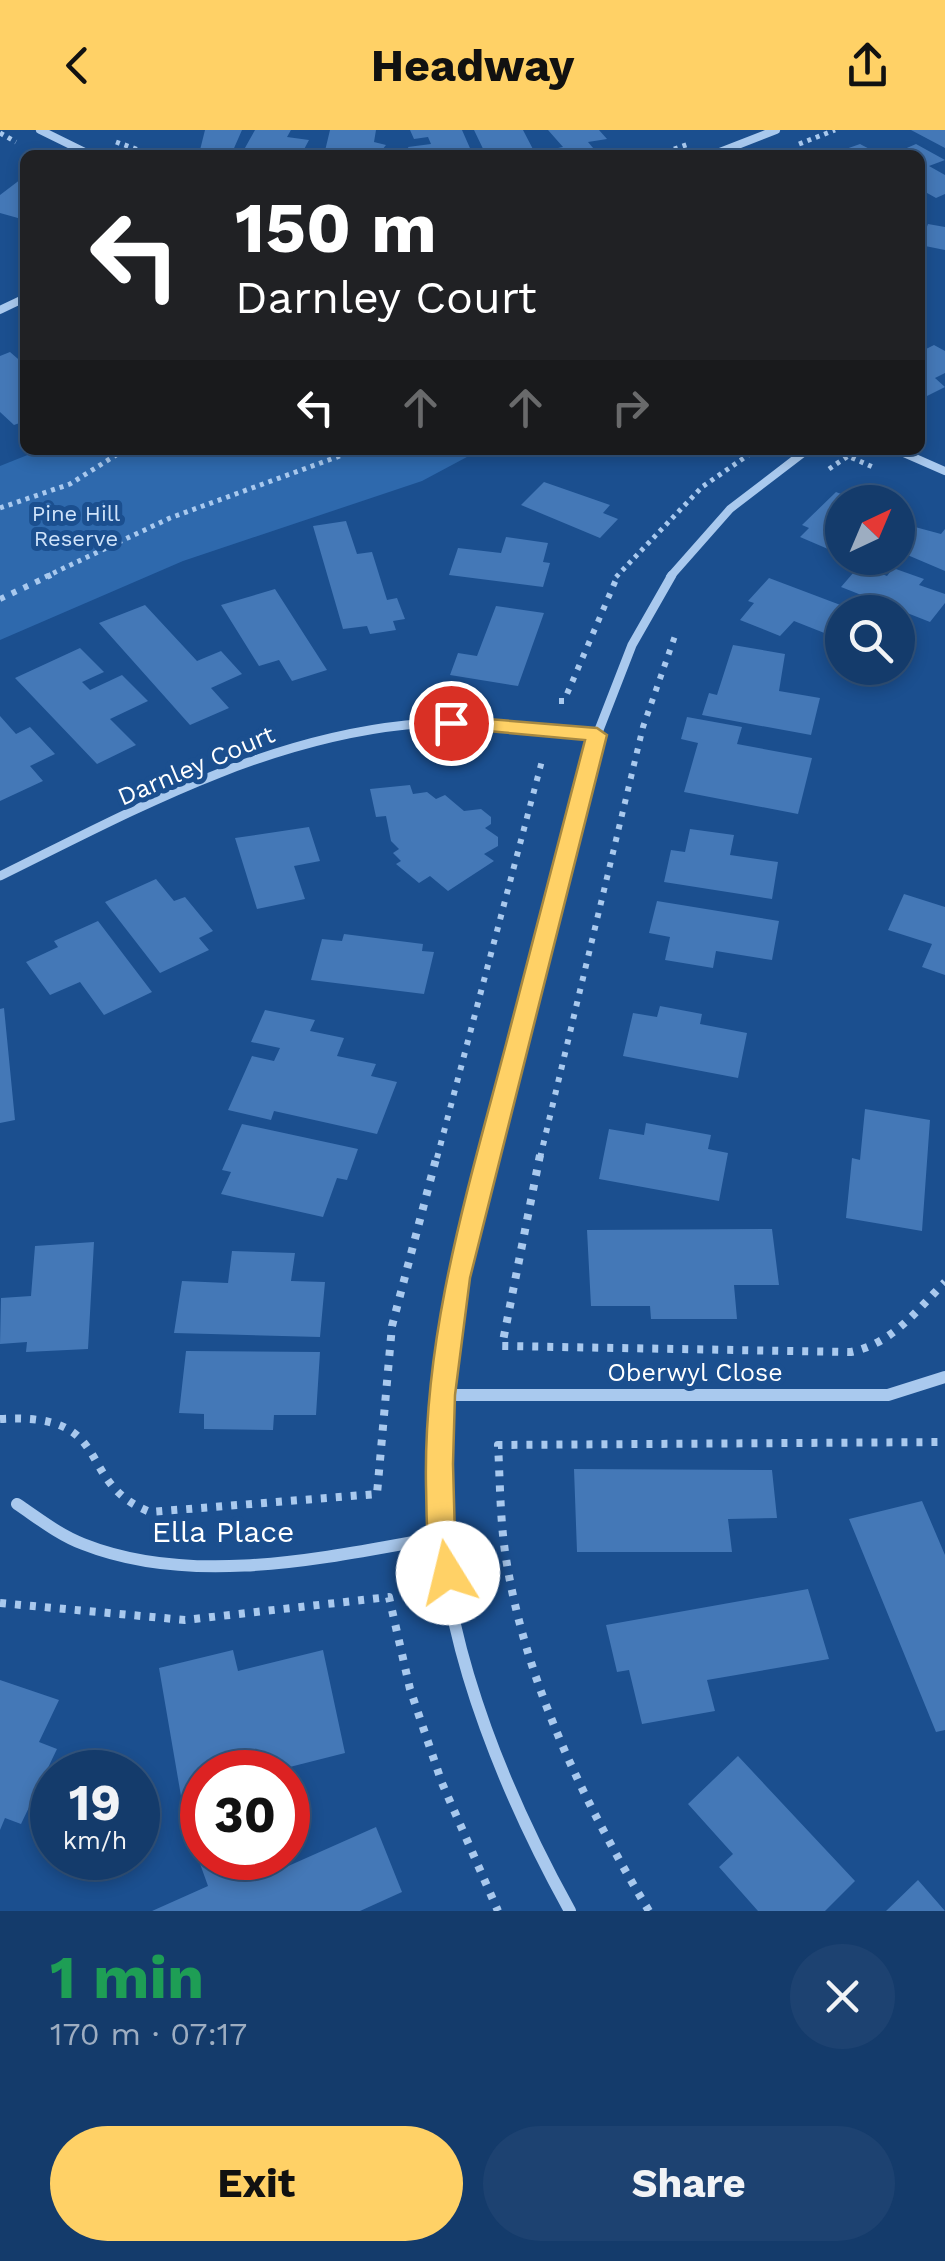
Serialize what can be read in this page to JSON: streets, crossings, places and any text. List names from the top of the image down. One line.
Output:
{"streets":{"street":["Darnley Court","Oberwyl Close","Ella Place"]},"parks":["Pine Hill Reserve"],"north":"top right","page":{"header":"Headway","turn":["150 m","Darnley Court"],"speed":"19 km/h","limit":"30","heading":["1 min","170 m · 07:17"],"buttons":["Exit","Share"]}}
